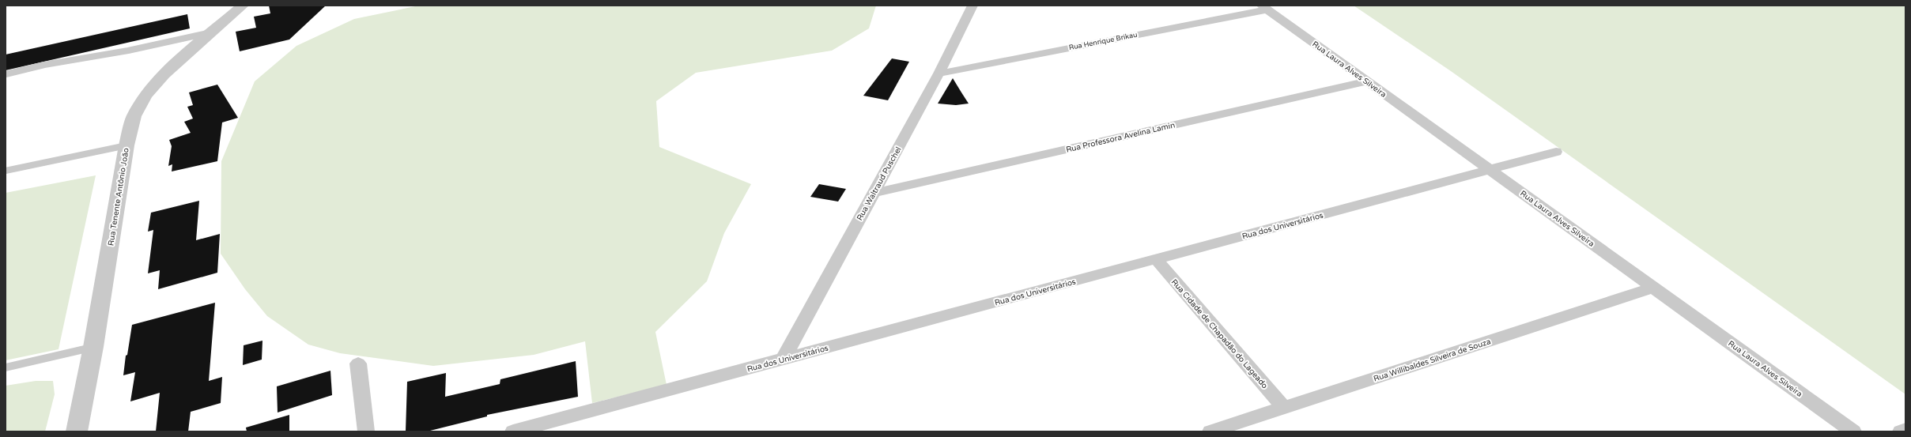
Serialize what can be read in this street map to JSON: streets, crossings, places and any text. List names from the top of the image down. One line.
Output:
{"streets":{"street":["Rua Henrique Brikau","Rua Laura Alves Silveira","Rua Professora Avelina Lamin","Rua Waltraud Puschel","Rua Tenente Antônio João","Rua dos Universitários","Rua Cidade de Chapadão do Lageado","Rua Willibaldes Silveira de Souza"]},"crossings":[["Rua Henrique Brikau","Rua Laura Alves Silveira"],["Rua Henrique Brikau","Rua Waltraud Puschel"],["Rua Laura Alves Silveira","Rua Professora Avelina Lamin"],["Rua Laura Alves Silveira","Rua dos Universitários"],["Rua Laura Alves Silveira","Rua Willibaldes Silveira de Souza"],["Rua Professora Avelina Lamin","Rua Waltraud Puschel"],["Rua Waltraud Puschel","Rua dos Universitários"],["Rua dos Universitários","Rua Cidade de Chapadão do Lageado"],["Rua Cidade de Chapadão do Lageado","Rua Willibaldes Silveira de Souza"]]}
